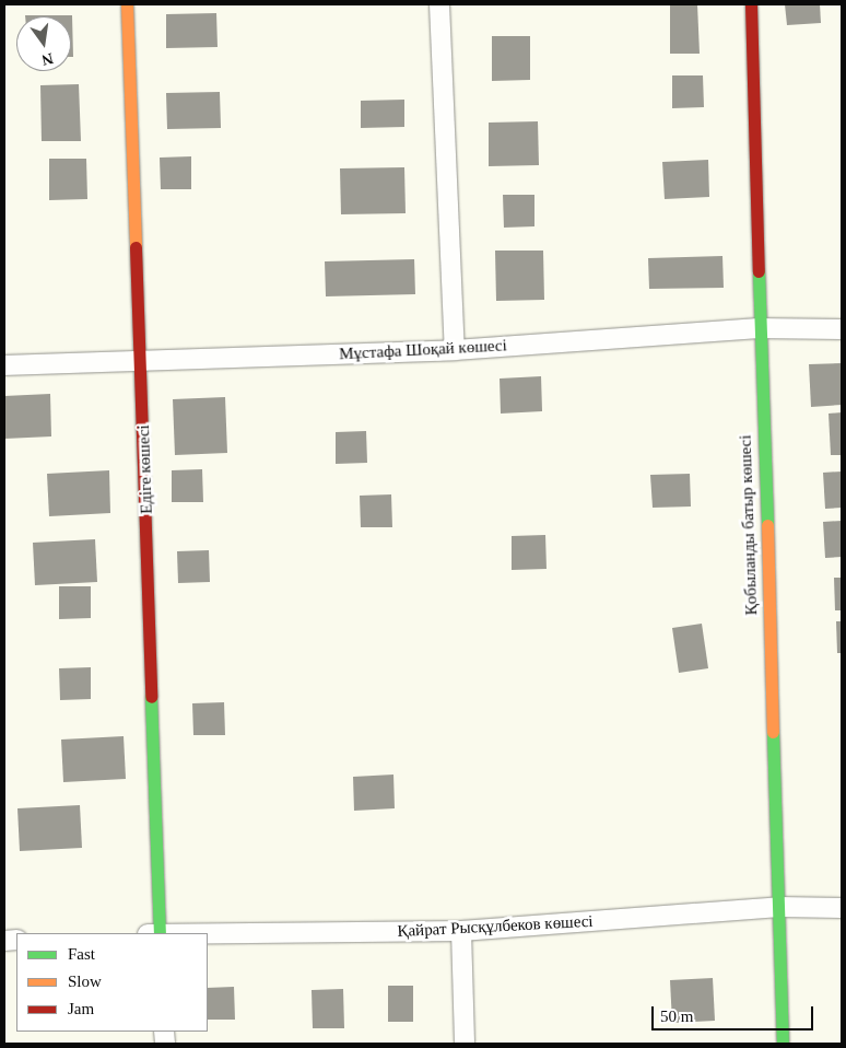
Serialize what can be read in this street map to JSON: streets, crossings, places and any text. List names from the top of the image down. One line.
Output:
{"streets":{"street":["Мұстафа Шоқай көшесі","Едіге көшесі","Қобыланды батыр көшесі","Қайрат Рысқұлбеков көшесі"]},"crossings":[["Мұстафа Шоқай көшесі","Едіге көшесі"],["Мұстафа Шоқай көшесі","Қобыланды батыр көшесі"],["Қобыланды батыр көшесі","Қайрат Рысқұлбеков көшесі"]],"legend":["Fast","Slow","Jam"],"scale_bar":"50 m","north":"bottom"}
